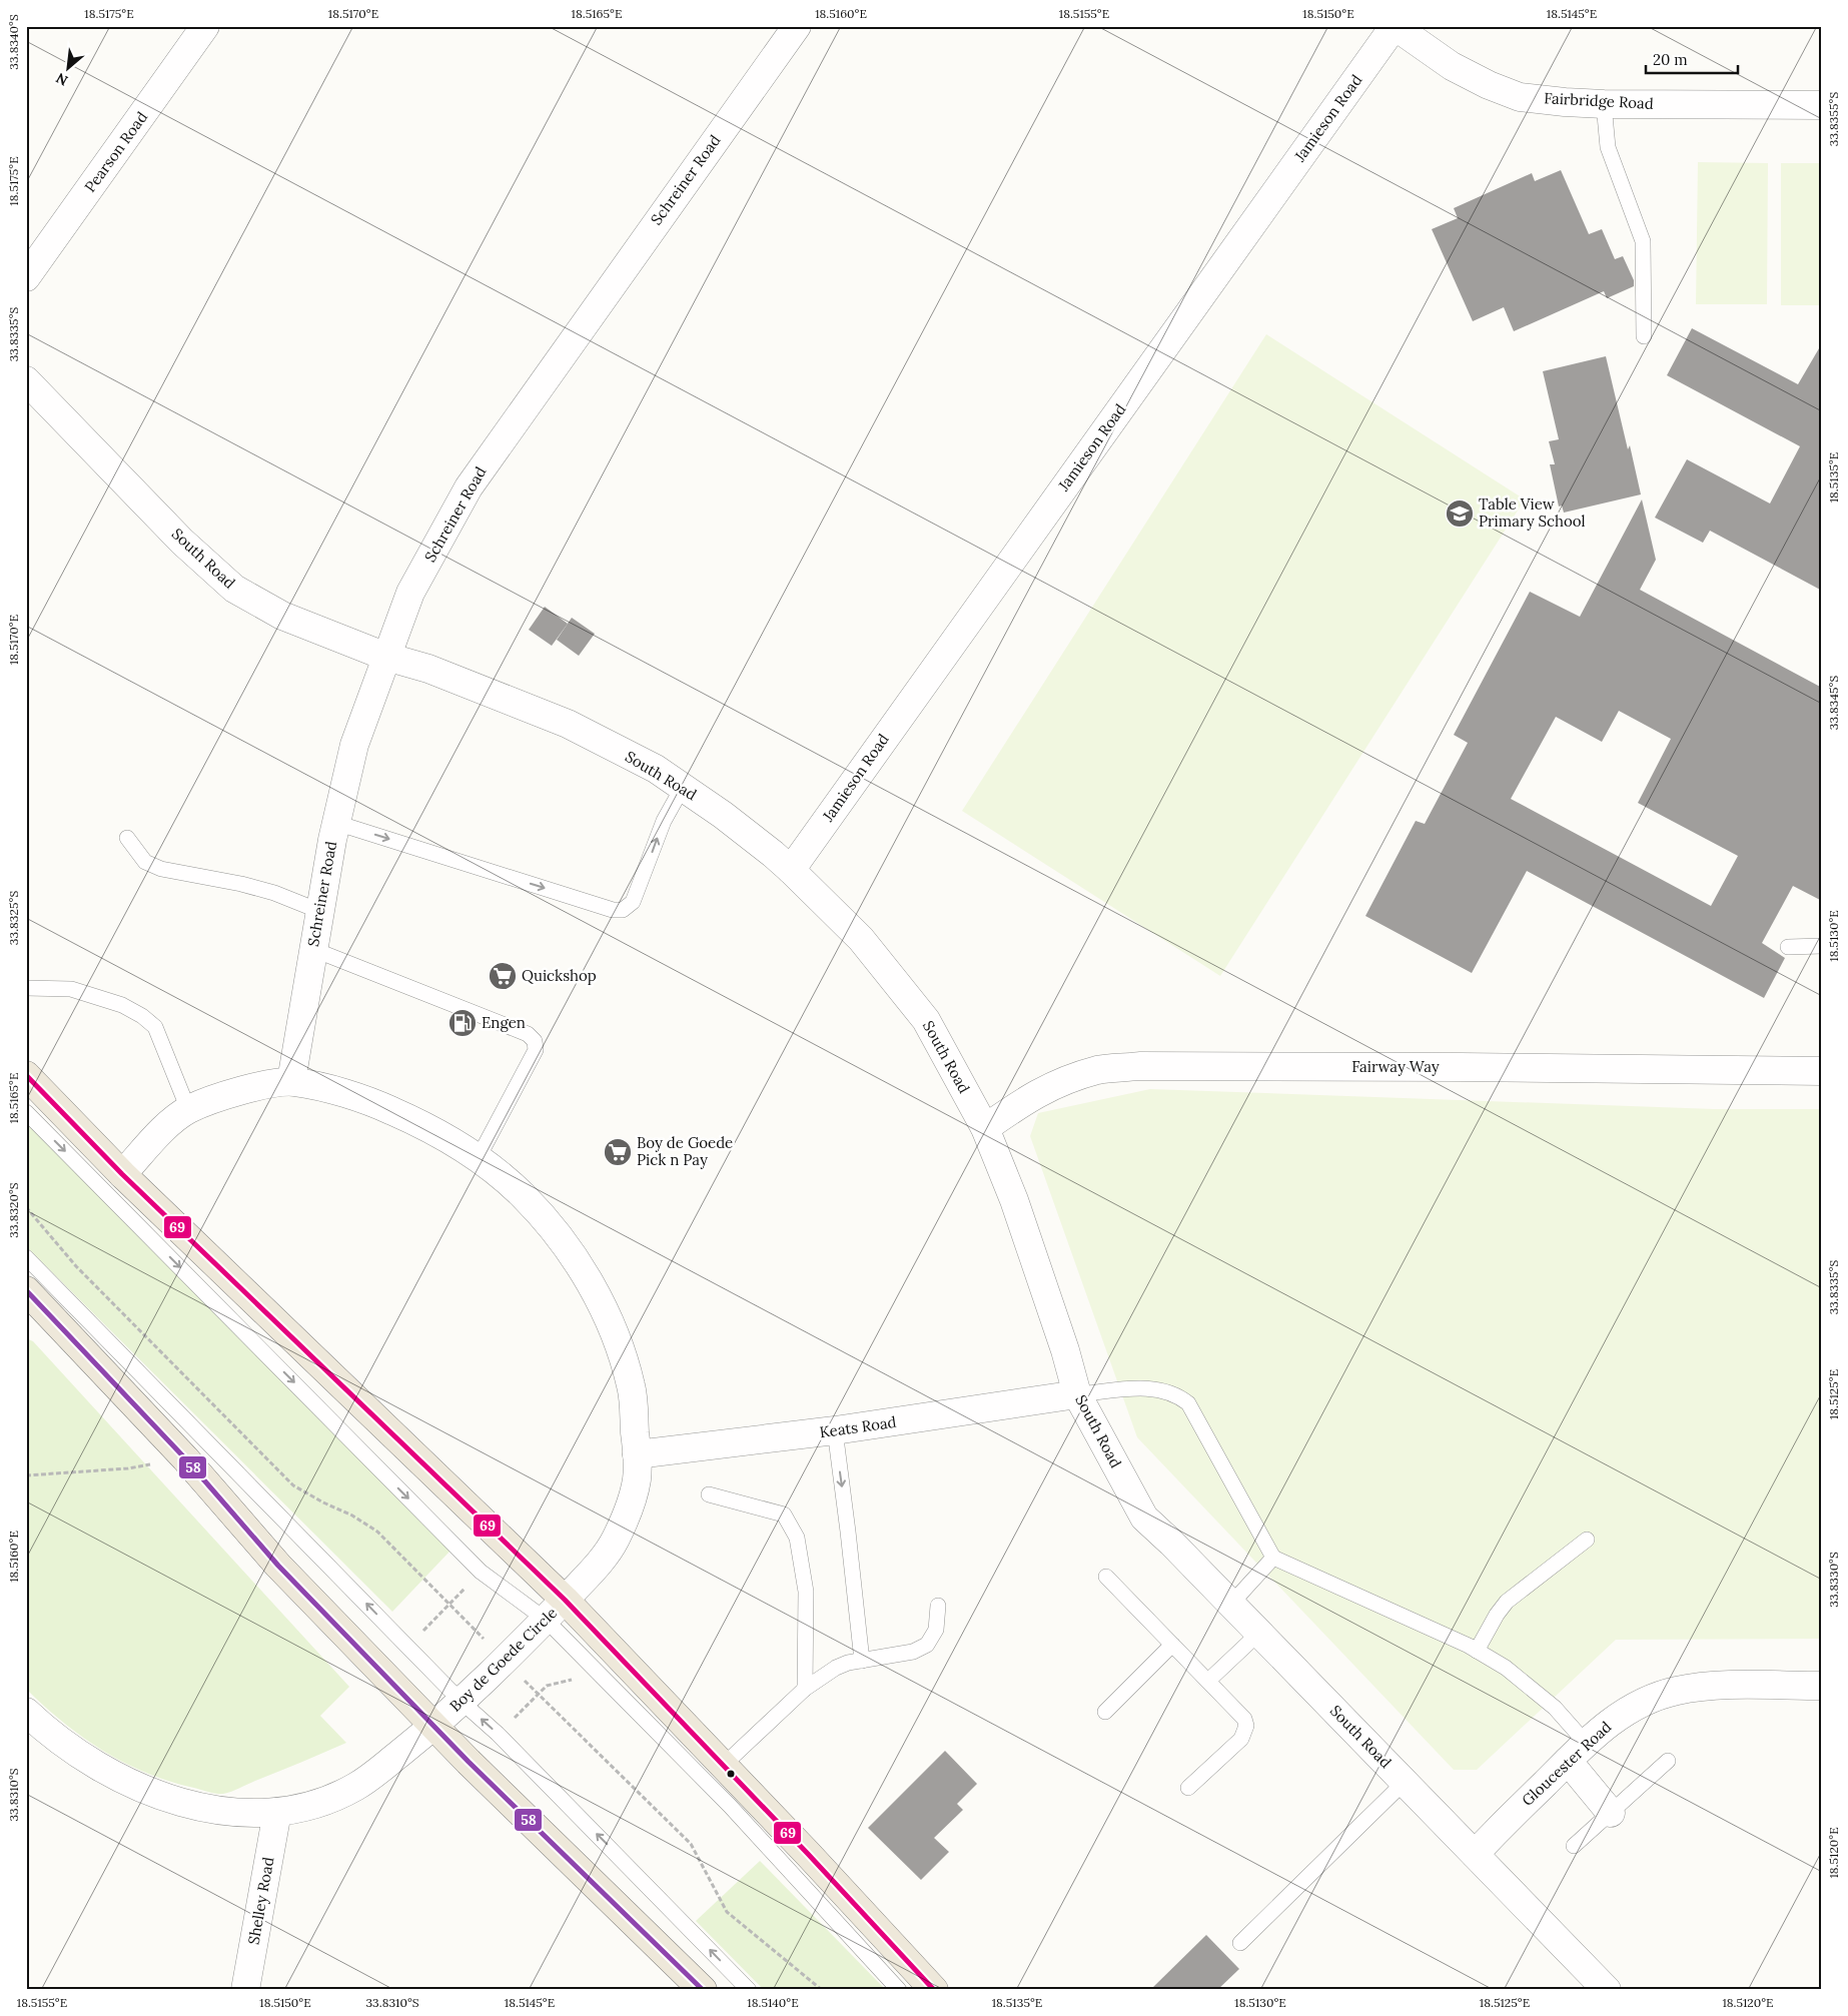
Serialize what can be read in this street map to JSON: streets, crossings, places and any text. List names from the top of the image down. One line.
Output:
{"streets":{"street":["Fairbridge Road","Jamieson Road","Pearson Road","Schreiner Road","South Road","Fairway Way","Keats Road","Boy de Goede Circle","Gloucester Road","Shelley Road"]},"crossings":[["Fairbridge Road","Jamieson Road"],["Jamieson Road","South Road"],["Schreiner Road","South Road"],["Schreiner Road","Boy de Goede Circle"],["South Road","Fairway Way"],["South Road","Keats Road"],["South Road","Gloucester Road"],["Keats Road","Boy de Goede Circle"],["Boy de Goede Circle","Shelley Road"]],"places":{"school or university":["Table View Primary School"],"supermarket":["Quickshop","Boy de Goede Pick n Pay"],"fuel station":["Engen"]},"lines":["transit line 69","transit line 58"],"scale_bar":"20 m","north":"bottom left","coordinates":["18.5175°E","18.5170°E","18.5165°E","18.5160°E","18.5155°E","18.5150°E","18.5145°E","33.8340°S","33.8355°S","33.8335°S","18.5135°E","33.8345°S","33.8325°S","18.5130°E","33.8320°S","18.5125°E","33.8330°S","33.8310°S","18.5120°E","18.5140°E"]}
